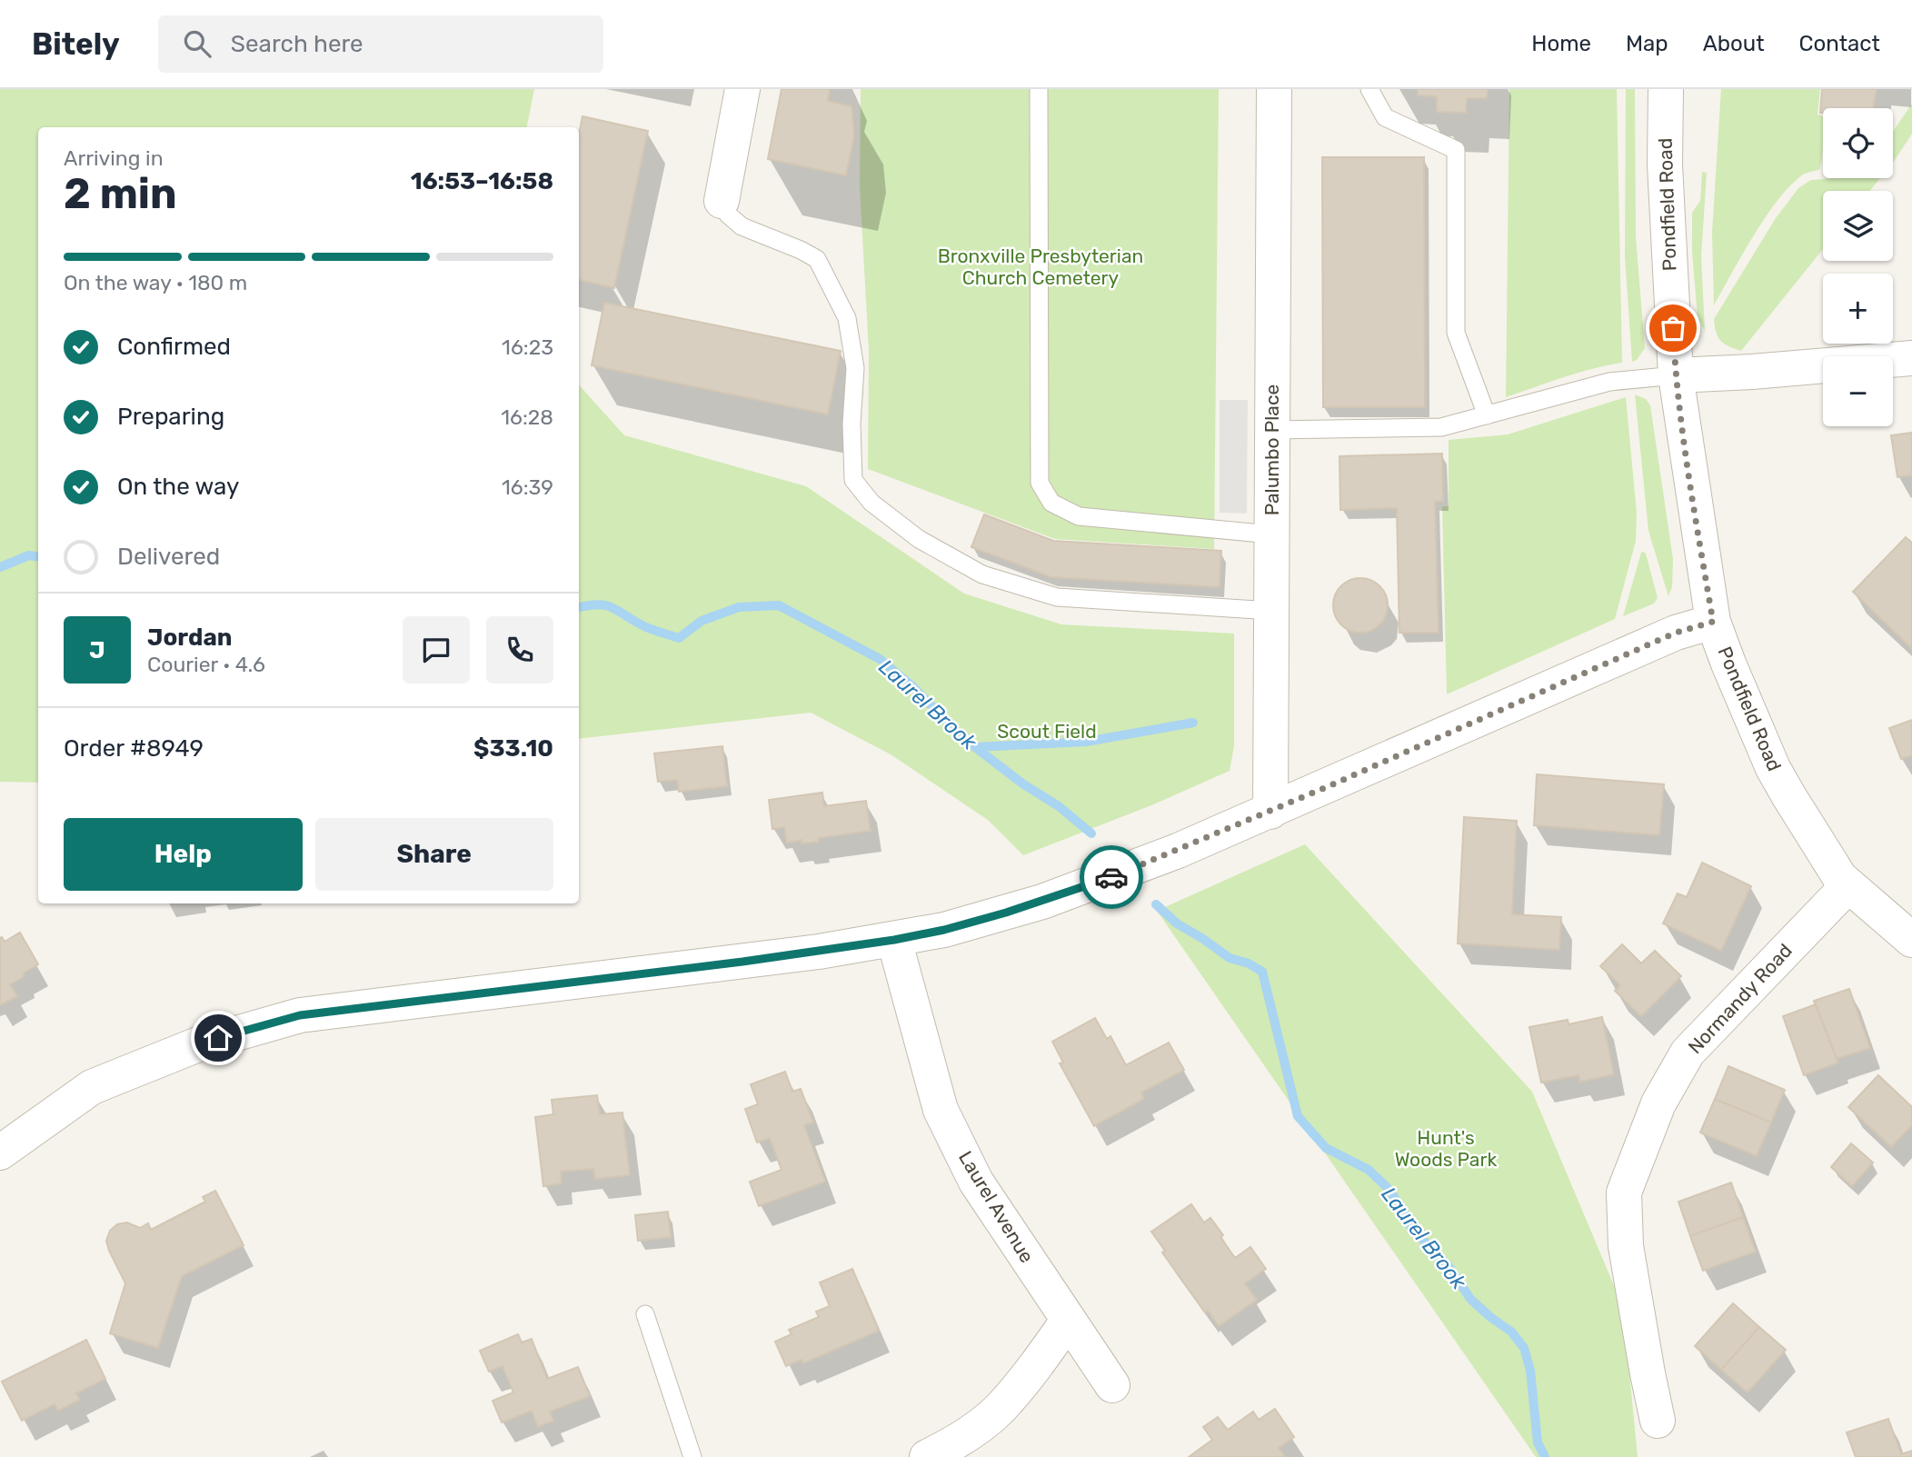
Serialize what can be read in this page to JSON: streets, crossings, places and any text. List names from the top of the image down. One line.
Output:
{"streets":{"street":["Pondfield Road","Palumbo Place","Normandy Road","Laurel Avenue"]},"crossings":[["Pondfield Road","Normandy Road"]],"water":["Laurel Brook"],"parks":["Bronxville Presbyterian Church Cemetery","Scout Field","Hunt's Woods Park"],"page":{"header":"Bitely","search":"Search here","nav":["Home","Map","About","Contact"],"map_buttons":["+","−"],"heading":["2 min","Arriving in","16:53–16:58"],"panel":["Jordan","Courier · 4.6","Order #8949","$33.10"],"bar":"On the way · 180 m","list":[["Confirmed","16:23"],["Preparing","16:28"],["On the way","16:39"],"Delivered"],"round":"J","buttons":["Help","Share"]}}
